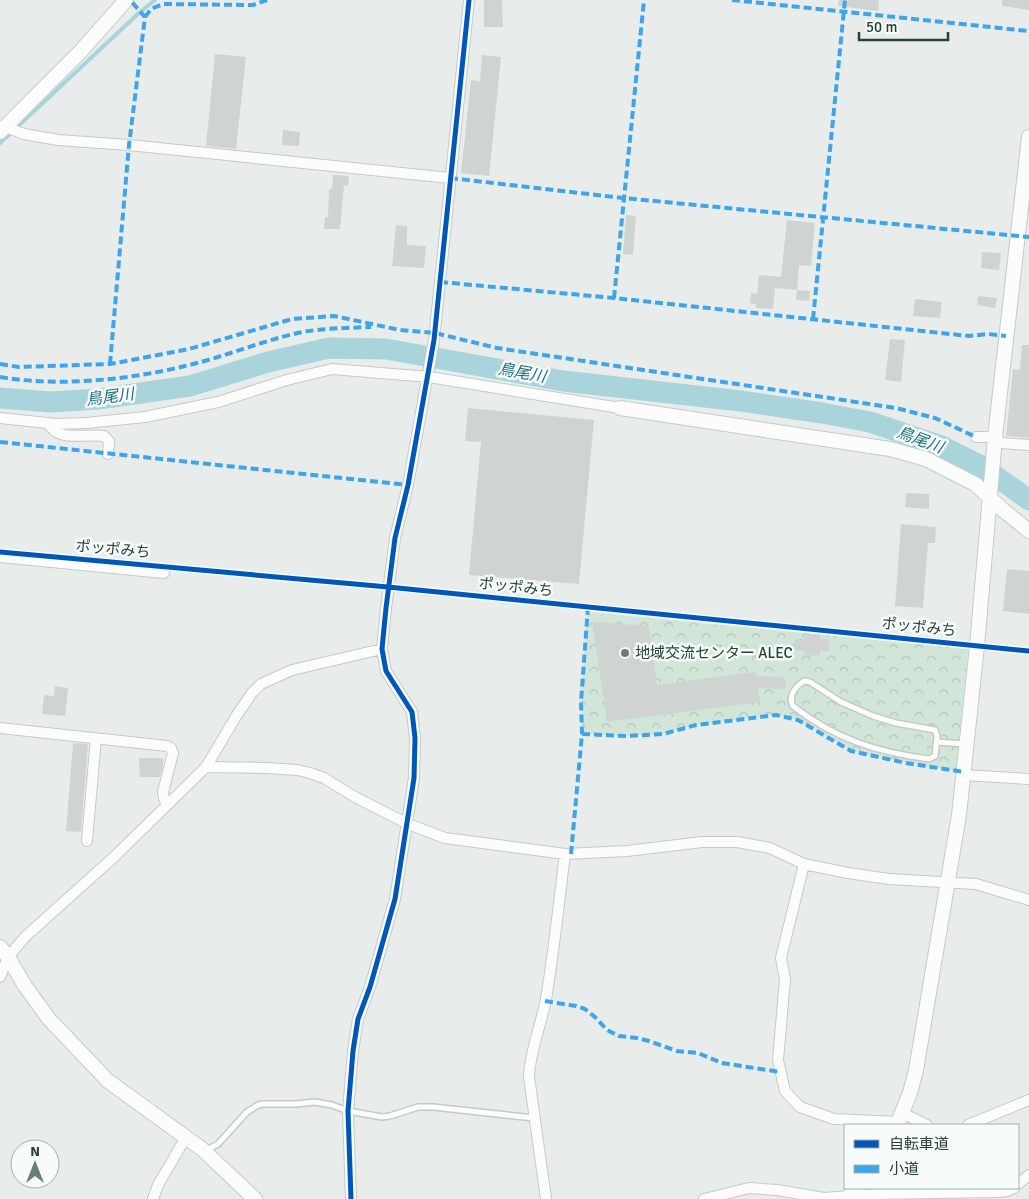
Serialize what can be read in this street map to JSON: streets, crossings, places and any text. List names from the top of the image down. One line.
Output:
{"streets":{"cycle path":["ポッポみち"]},"water":["鳥尾川"],"places":["地域交流センター ALEC"],"legend":["自転車道","小道"],"scale_bar":"50 m","north":"top"}
